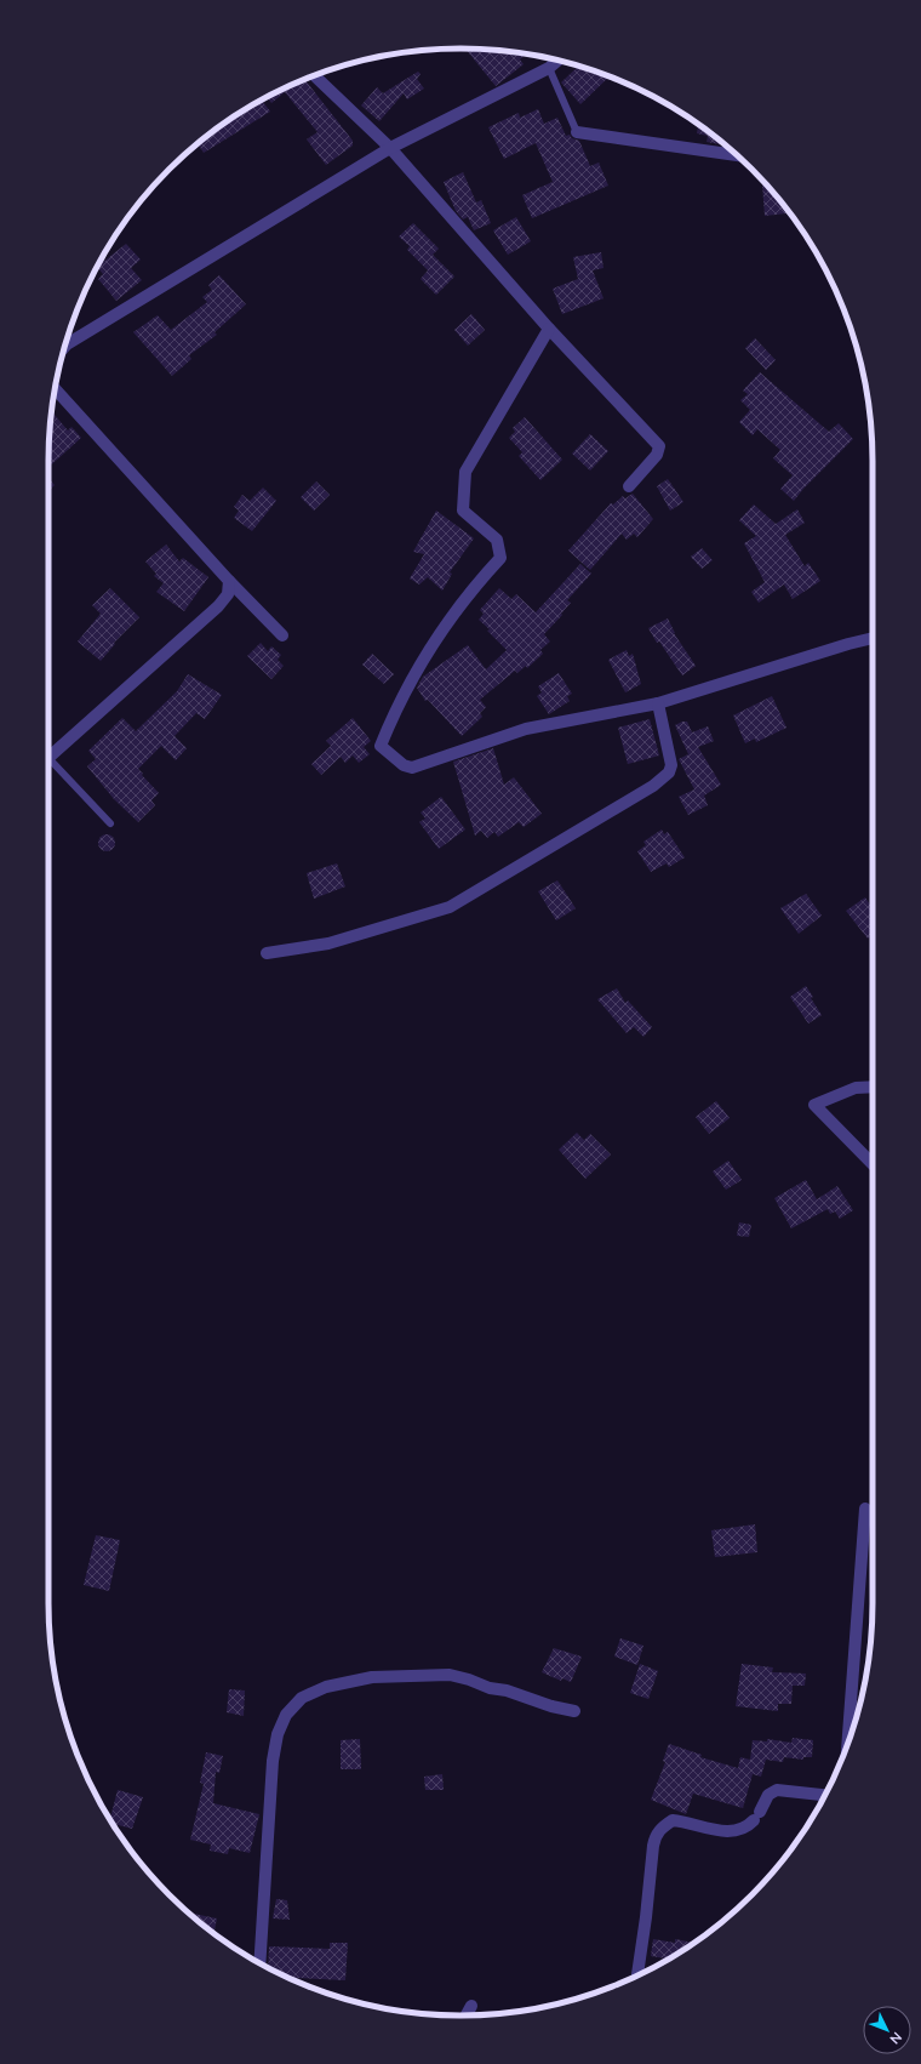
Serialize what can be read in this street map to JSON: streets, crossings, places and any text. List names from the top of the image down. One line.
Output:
{"north":"bottom right"}
